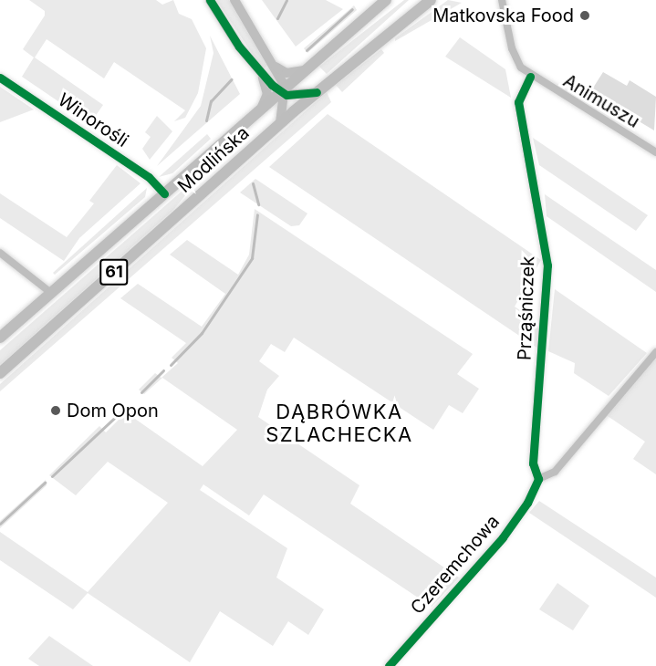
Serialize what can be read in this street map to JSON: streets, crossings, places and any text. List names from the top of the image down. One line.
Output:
{"streets":{"main road":["Modlińska","61"],"street":["Animuszu","Winorośli","Prząśniczek","Czeremchowa"]},"crossings":[["Animuszu","Prząśniczek"],["Winorośli","Modlińska"],["Prząśniczek","Czeremchowa"]],"districts":["DĄBRÓWKA SZLACHECKA"],"places":["Matkovska Food","Dom Opon"]}
